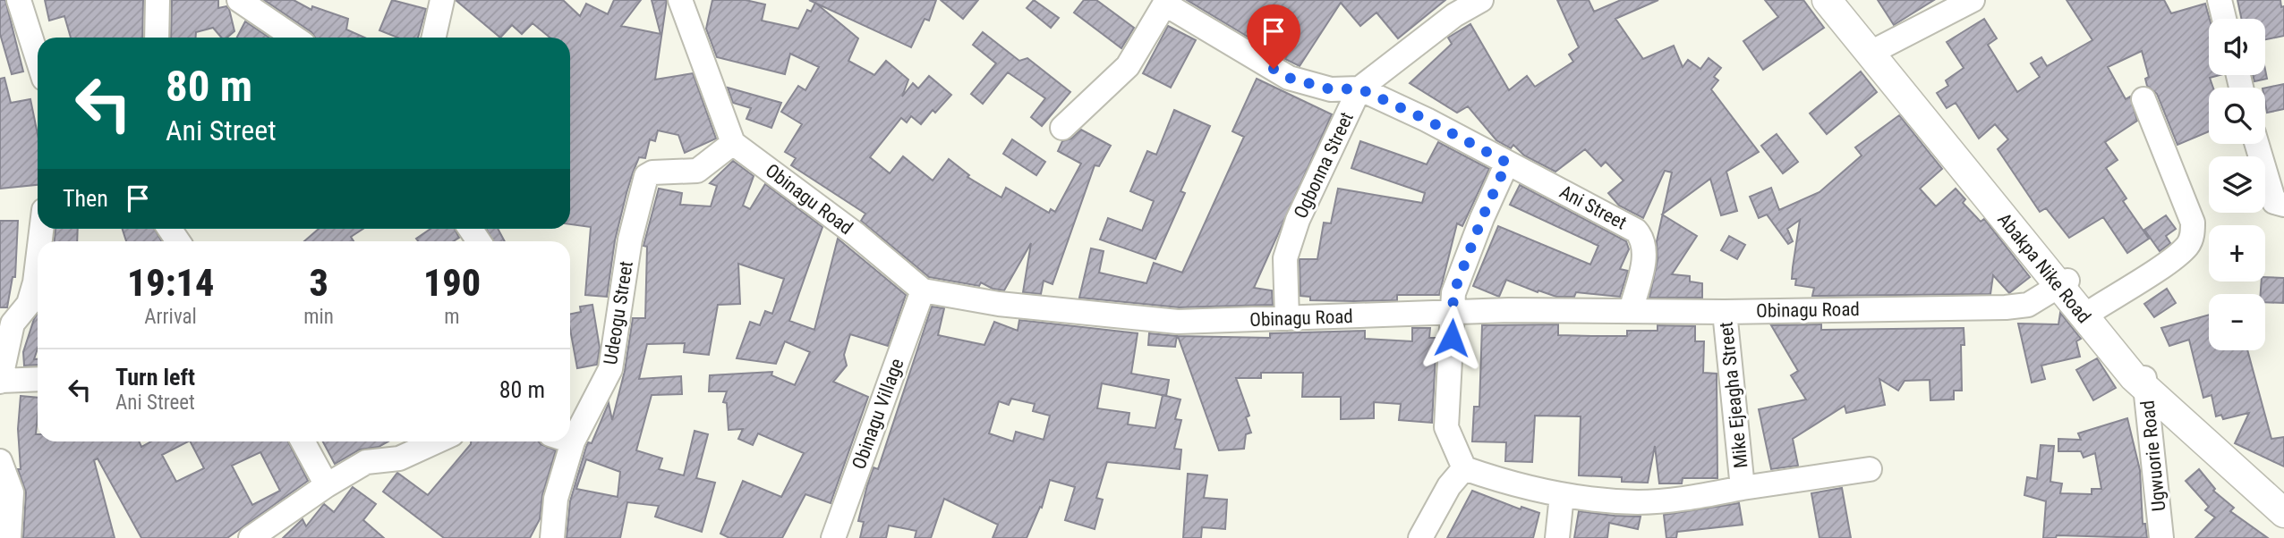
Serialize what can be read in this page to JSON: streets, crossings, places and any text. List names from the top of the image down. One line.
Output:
{"streets":{"main road":["Abakpa Nike Road"],"street":["Ogbonna Street","Obinagu Road","Ani Street","Udeogu Street","Mike Ejeagha Street","Obinagu Village","Ugwuorie Road"]},"crossings":[["Ogbonna Street","Obinagu Road"],["Ogbonna Street","Ani Street"],["Obinagu Road","Ani Street"],["Obinagu Road","Abakpa Nike Road"],["Obinagu Road","Udeogu Street"],["Obinagu Road","Mike Ejeagha Street"],["Obinagu Road","Obinagu Village"],["Abakpa Nike Road","Ugwuorie Road"]],"page":{"map_buttons":["+","−"],"turn":["80 m","Ani Street"],"then":"Then","eta":["19:14","Arrival","3","min","190","m"],"list":[{"name":"Turn left","note":"Ani Street","value":"80 m"}]}}
